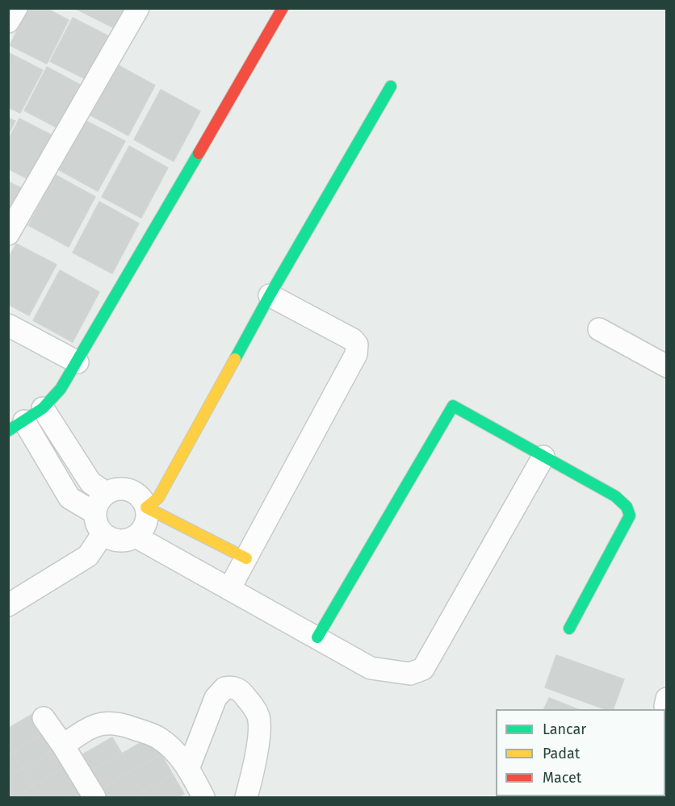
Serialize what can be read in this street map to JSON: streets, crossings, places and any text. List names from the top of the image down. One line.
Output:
{"legend":["Lancar","Padat","Macet"]}
